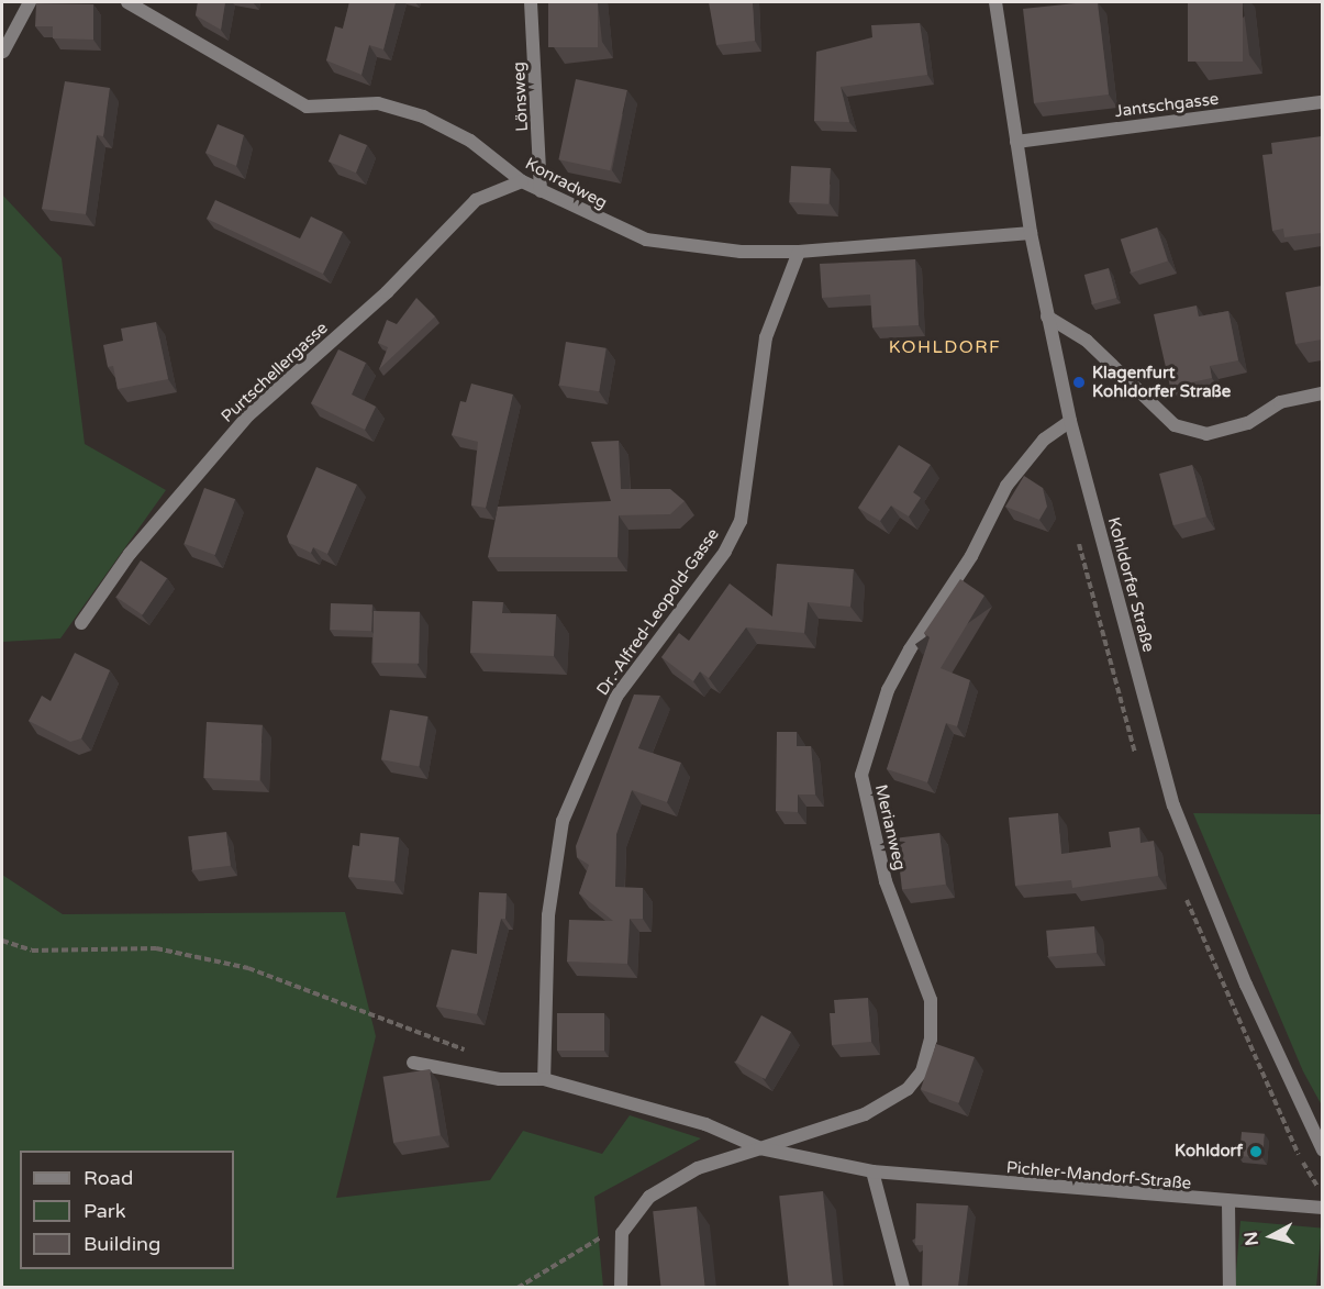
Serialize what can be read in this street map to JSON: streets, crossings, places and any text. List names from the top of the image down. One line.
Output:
{"streets":{"street":["Lönsweg","Jantschgasse","Konradweg","Purtschellergasse","Kohldorfer Straße","Dr.-Alfred-Leopold-Gasse","Merianweg","Pichler-Mandorf-Straße"]},"crossings":[["Lönsweg","Konradweg"],["Jantschgasse","Kohldorfer Straße"],["Konradweg","Purtschellergasse"],["Konradweg","Kohldorfer Straße"],["Konradweg","Dr.-Alfred-Leopold-Gasse"],["Kohldorfer Straße","Merianweg"],["Merianweg","Pichler-Mandorf-Straße"]],"districts":["KOHLDORF"],"places":["Klagenfurt Kohldorfer Straße","Kohldorf"],"legend":["Road","Park","Building"],"north":"left"}
